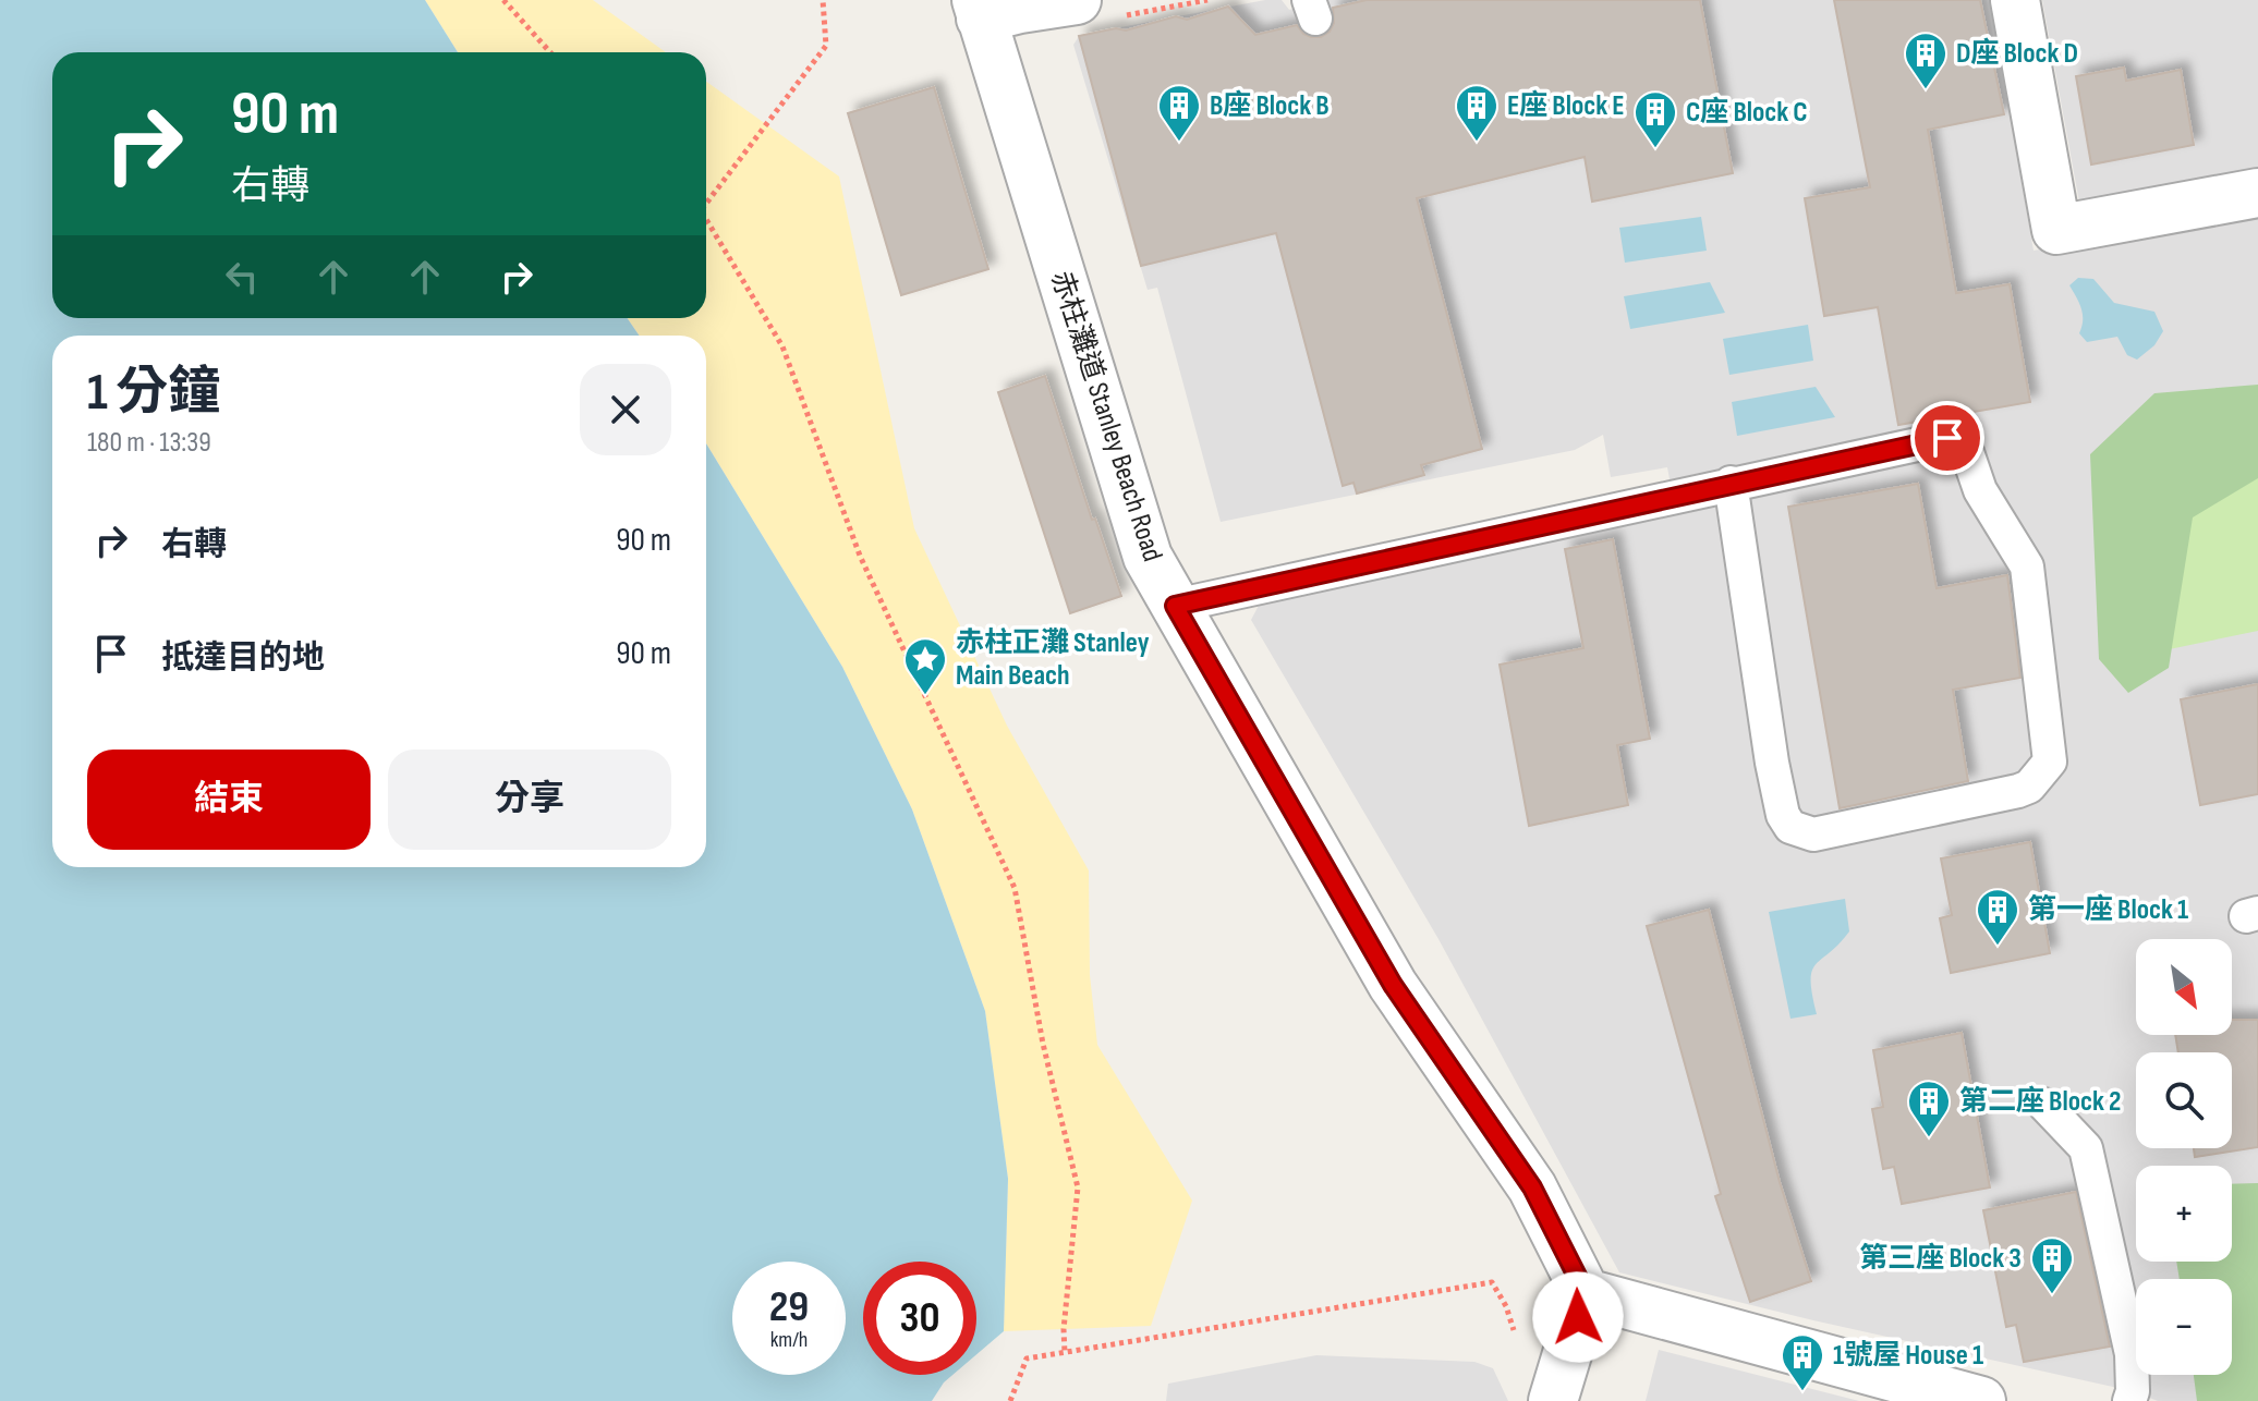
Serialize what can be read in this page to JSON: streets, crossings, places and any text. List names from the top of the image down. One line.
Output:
{"streets":{"street":["赤柱灘道 Stanley Beach Road"]},"places":{"building":["D座 Block D","B座 Block B","E座 Block E","C座 Block C","第一座 Block 1","第二座 Block 2","第三座 Block 3","1號屋 House 1"],"place":["赤柱正灘 Stanley Main Beach"]},"north":"bottom right","page":{"turn":["90 m","右轉"],"heading":["1 分鐘","180 m · 13:39"],"list":[{"name":"右轉","value":"90 m"},{"name":"抵達目的地","value":"90 m"}],"buttons":["結束","分享"],"map_buttons":["+","−"],"speed":"29 km/h","limit":"30"}}
